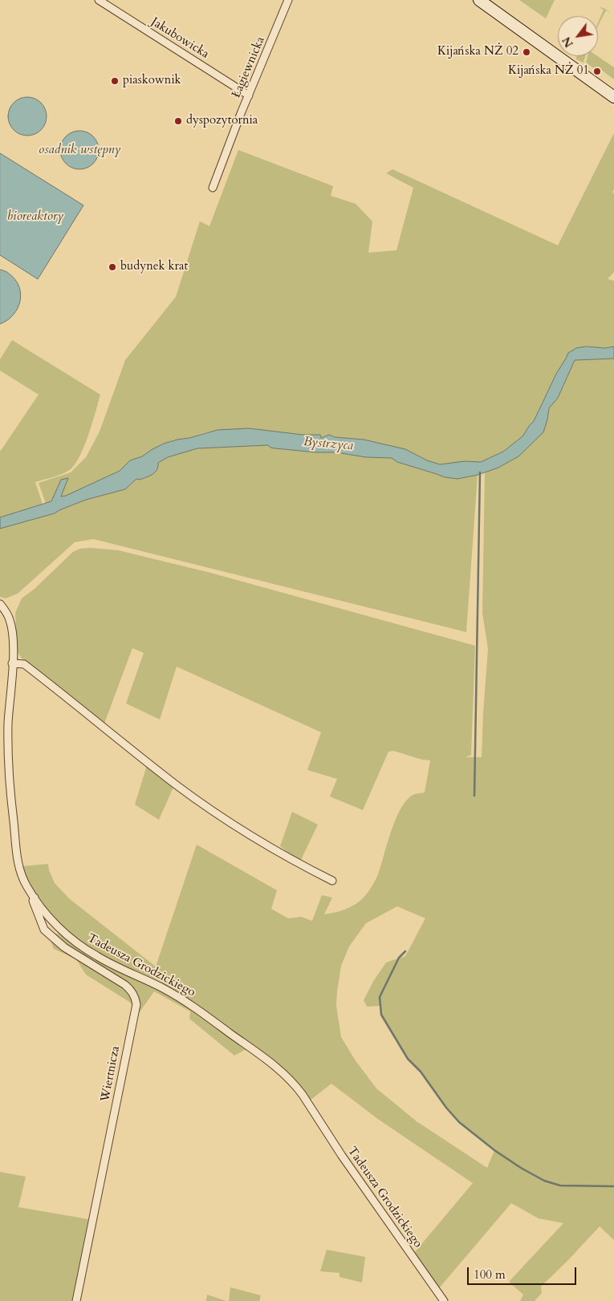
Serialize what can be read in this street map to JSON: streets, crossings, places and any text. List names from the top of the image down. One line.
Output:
{"streets":{"street":["Jakubowicka","Łagiewnicka","Tadeusza Grodzickiego","Wiertnicza"]},"crossings":[["Jakubowicka","Łagiewnicka"],["Tadeusza Grodzickiego","Wiertnicza"]],"water":["osadnik wstępny","bioreaktory","Bystrzyca"],"places":["Kijańska NŻ 02","Kijańska NŻ 01","piaskownik","dyspozytornia","budynek krat"],"scale_bar":"100 m","north":"bottom left"}
